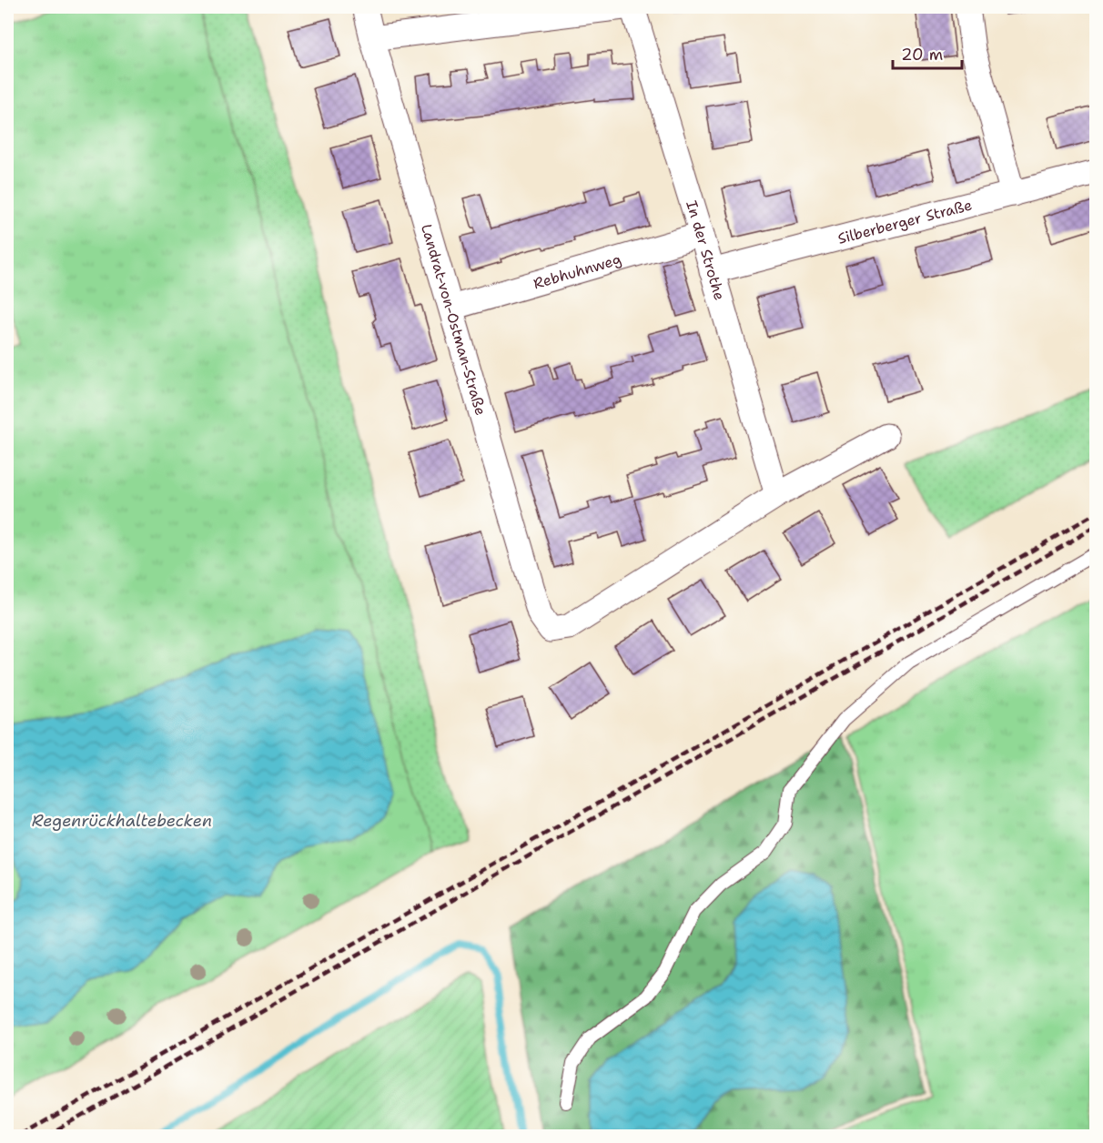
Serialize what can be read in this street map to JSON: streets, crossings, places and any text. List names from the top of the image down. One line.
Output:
{"streets":{"street":["Silberberger Straße","In der Strothe","Rebhuhnweg","Landrat-von-Ostman-Straße"]},"crossings":[["Silberberger Straße","In der Strothe"],["In der Strothe","Rebhuhnweg"],["In der Strothe","Landrat-von-Ostman-Straße"],["Rebhuhnweg","Landrat-von-Ostman-Straße"]],"water":["Regenrückhaltebecken"],"scale_bar":"20 m"}
